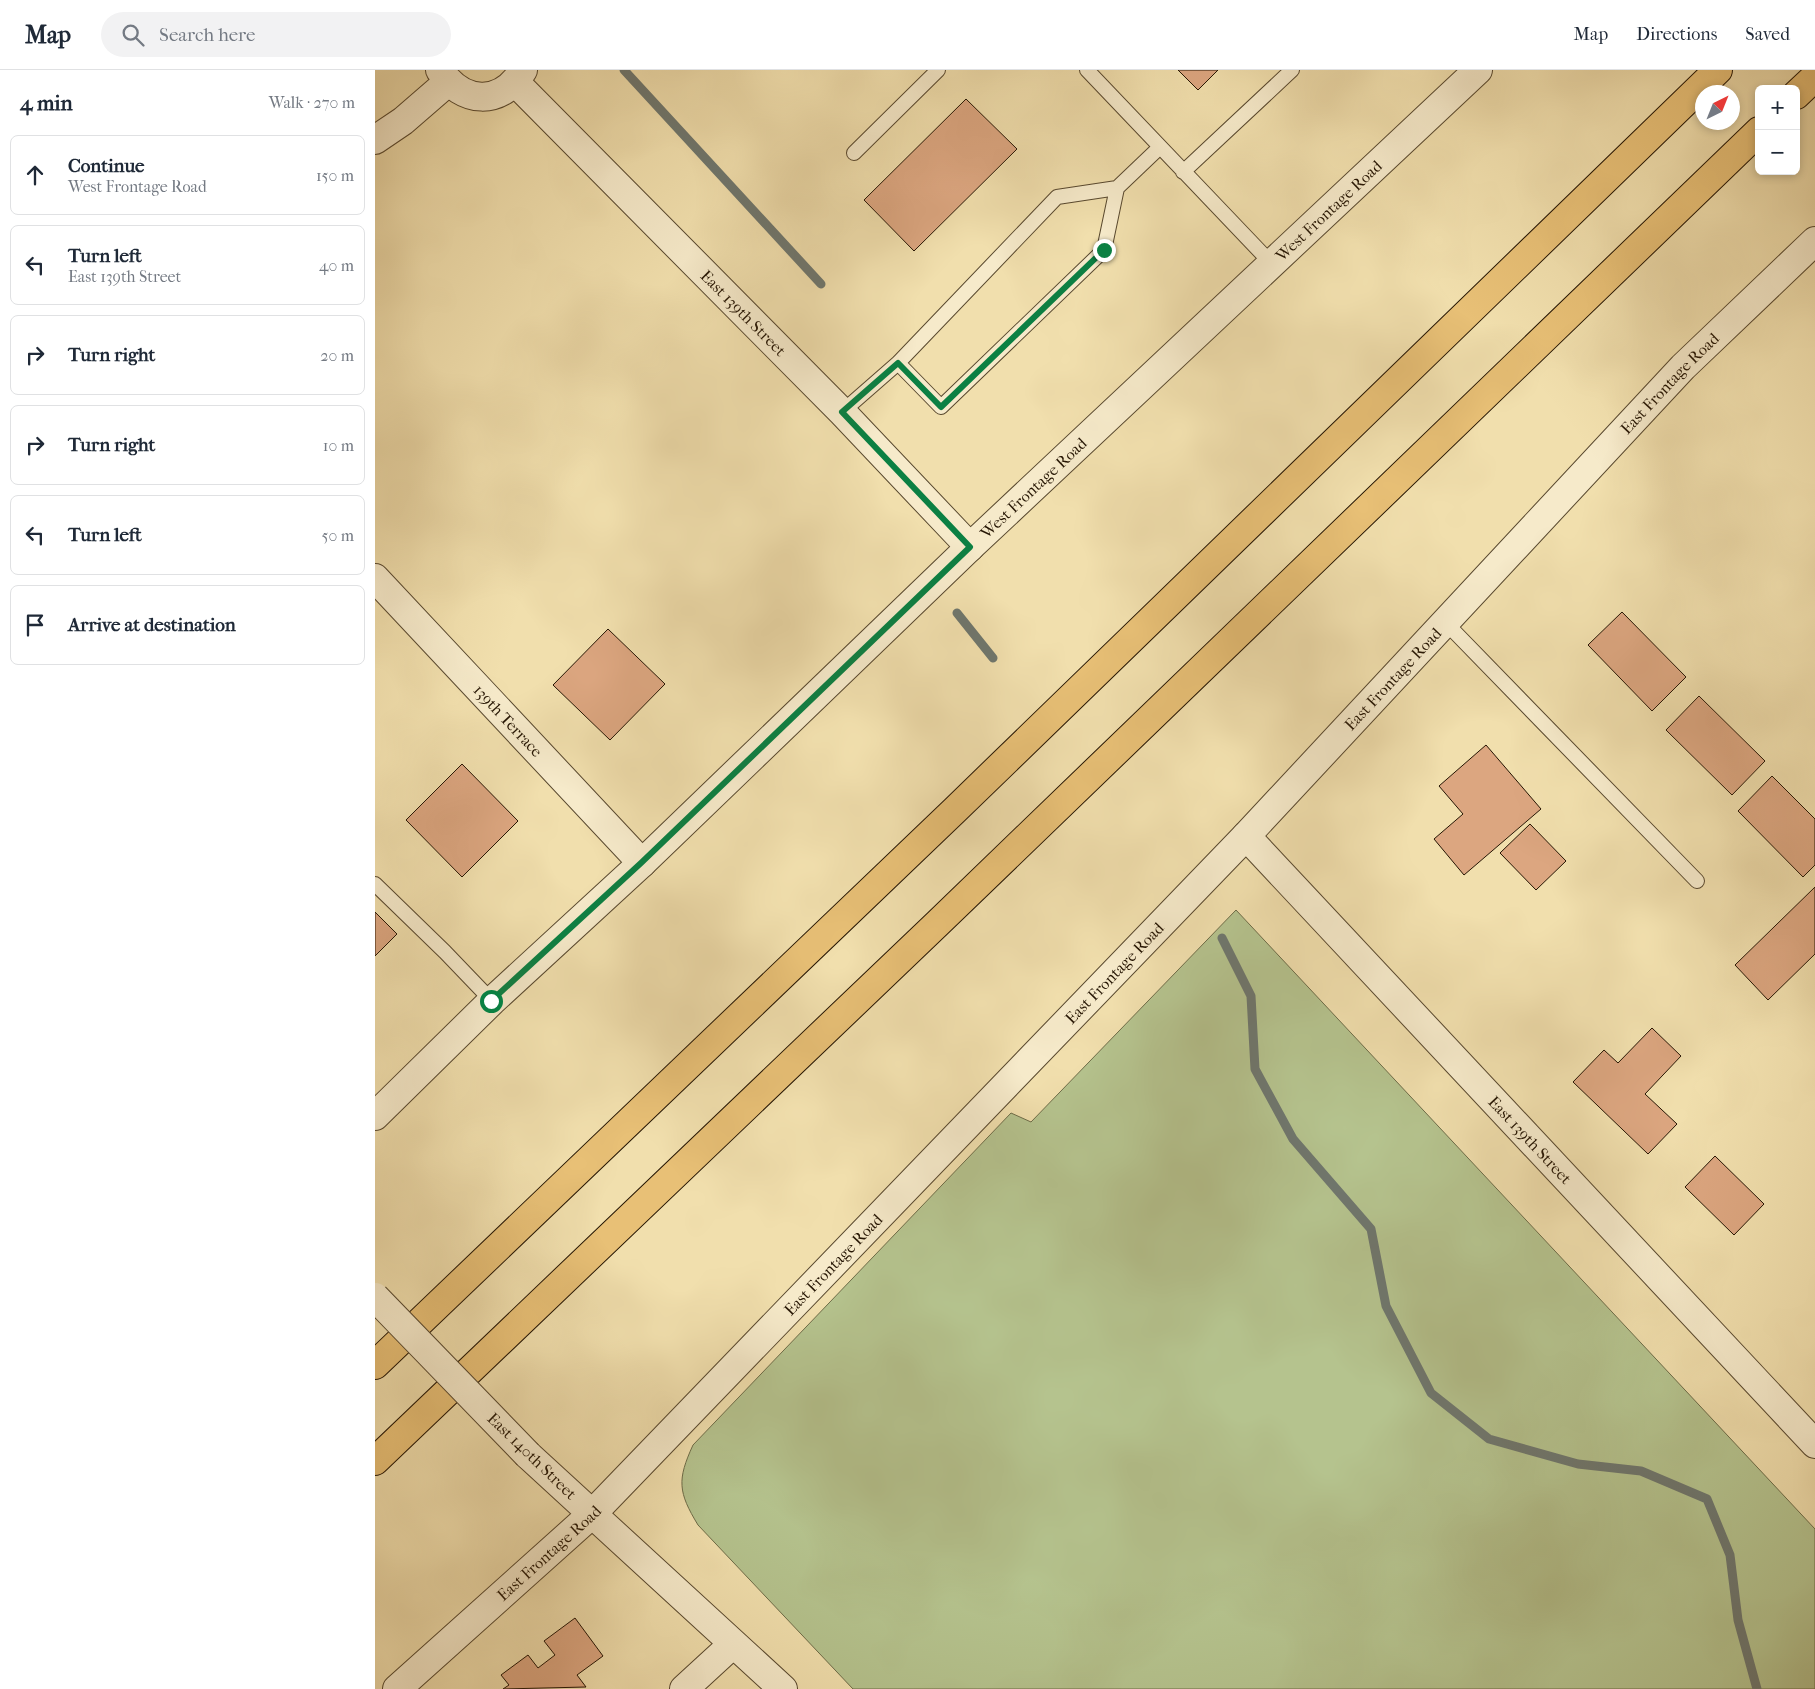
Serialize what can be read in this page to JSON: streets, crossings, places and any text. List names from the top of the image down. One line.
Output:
{"streets":{"street":["West Frontage Road","East 139th Street","East Frontage Road","139th Terrace","East 140th Street"]},"crossings":[["West Frontage Road","East 139th Street"],["West Frontage Road","139th Terrace"],["East 139th Street","East Frontage Road"],["East Frontage Road","East 140th Street"]],"north":"top right","page":{"header":"Map","search":"Search here","nav":["Map","Directions","Saved"],"heading":["4 min","Walk · 270 m"],"map_buttons":["+","−"],"list":[["Continue","West Frontage Road","150 m"],["Turn left","East 139th Street","40 m"],["Turn right","20 m"],["Turn right","10 m"],["Turn left","50 m"],"Arrive at destination"]}}
